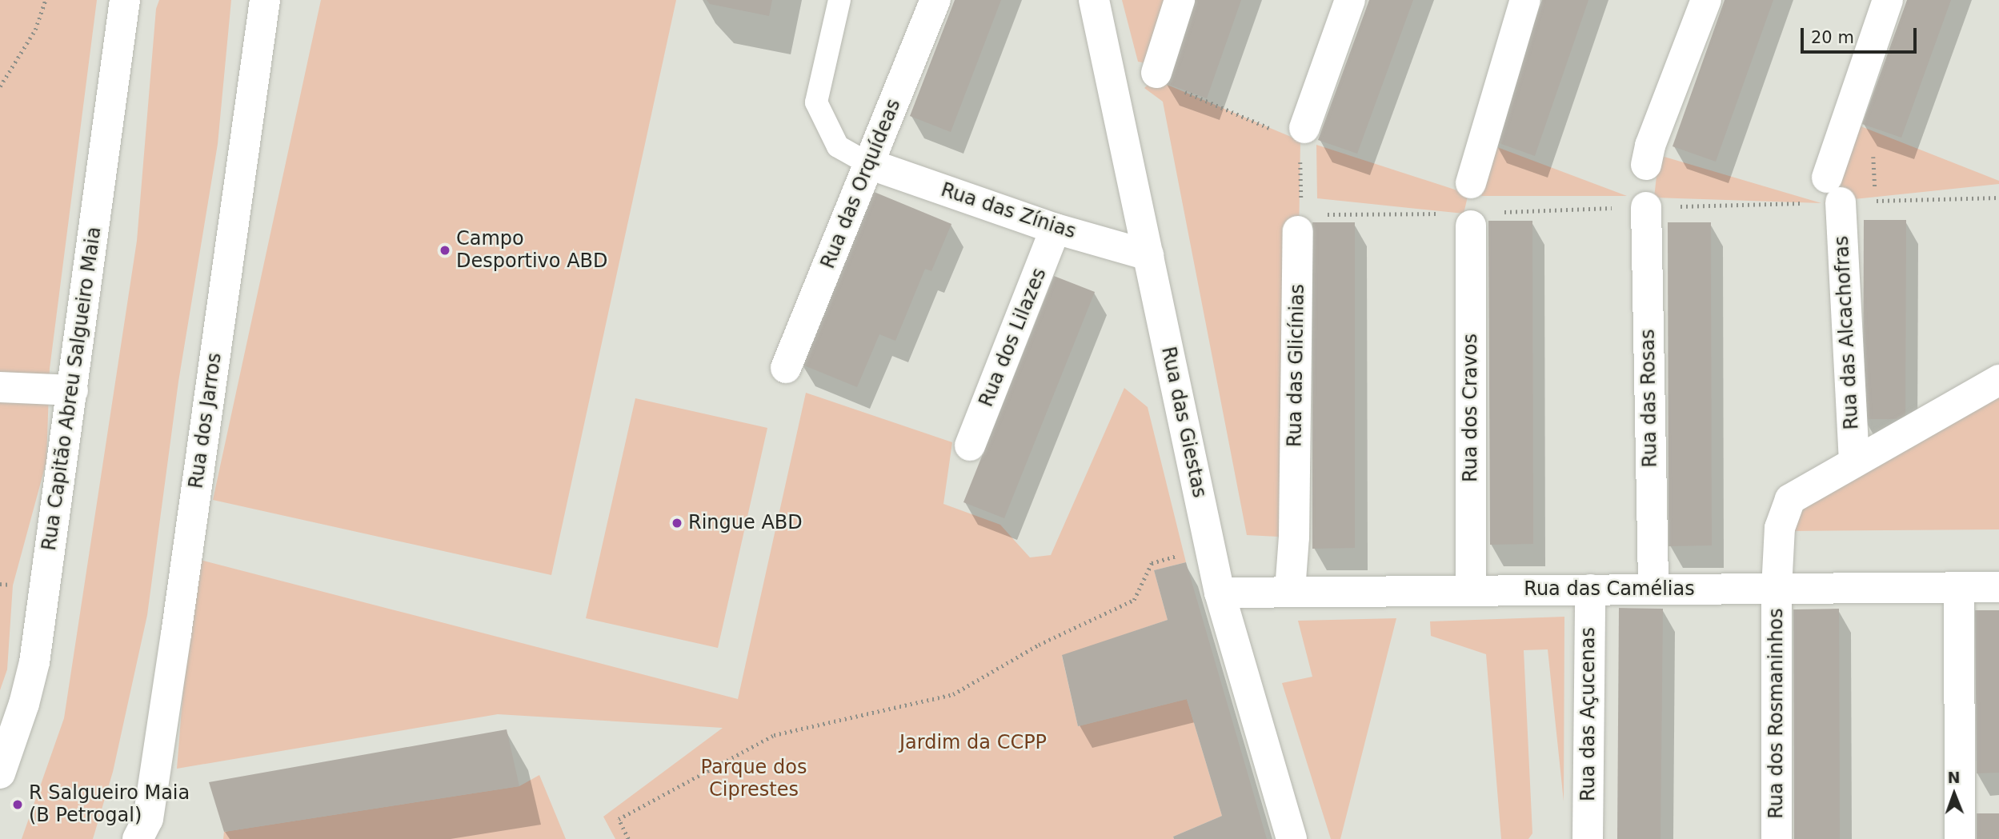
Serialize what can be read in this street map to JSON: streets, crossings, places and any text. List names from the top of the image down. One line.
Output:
{"streets":{"street":["Rua das Orquídeas","Rua das Zínias","Rua das Alcachofras","Rua dos Lilazes","Rua das Glicínias","Rua Capitão Abreu Salgueiro Maia","Rua das Rosas","Rua dos Cravos","Rua dos Jarros","Rua das Giestas","Rua das Camélias","Rua dos Rosmaninhos","Rua das Açucenas"]},"crossings":[["Rua das Orquídeas","Rua das Zínias"],["Rua das Zínias","Rua dos Lilazes"],["Rua das Zínias","Rua das Giestas"],["Rua das Alcachofras","Rua dos Rosmaninhos"],["Rua das Glicínias","Rua das Camélias"],["Rua das Rosas","Rua das Camélias"],["Rua dos Cravos","Rua das Camélias"],["Rua das Giestas","Rua das Camélias"],["Rua das Camélias","Rua dos Rosmaninhos"],["Rua das Camélias","Rua das Açucenas"]],"parks":["Jardim da CCPP","Parque dos Ciprestes"],"places":["Campo Desportivo ABD","Ringue ABD","R Salgueiro Maia (B Petrogal)"],"scale_bar":"20 m","north":"top"}
